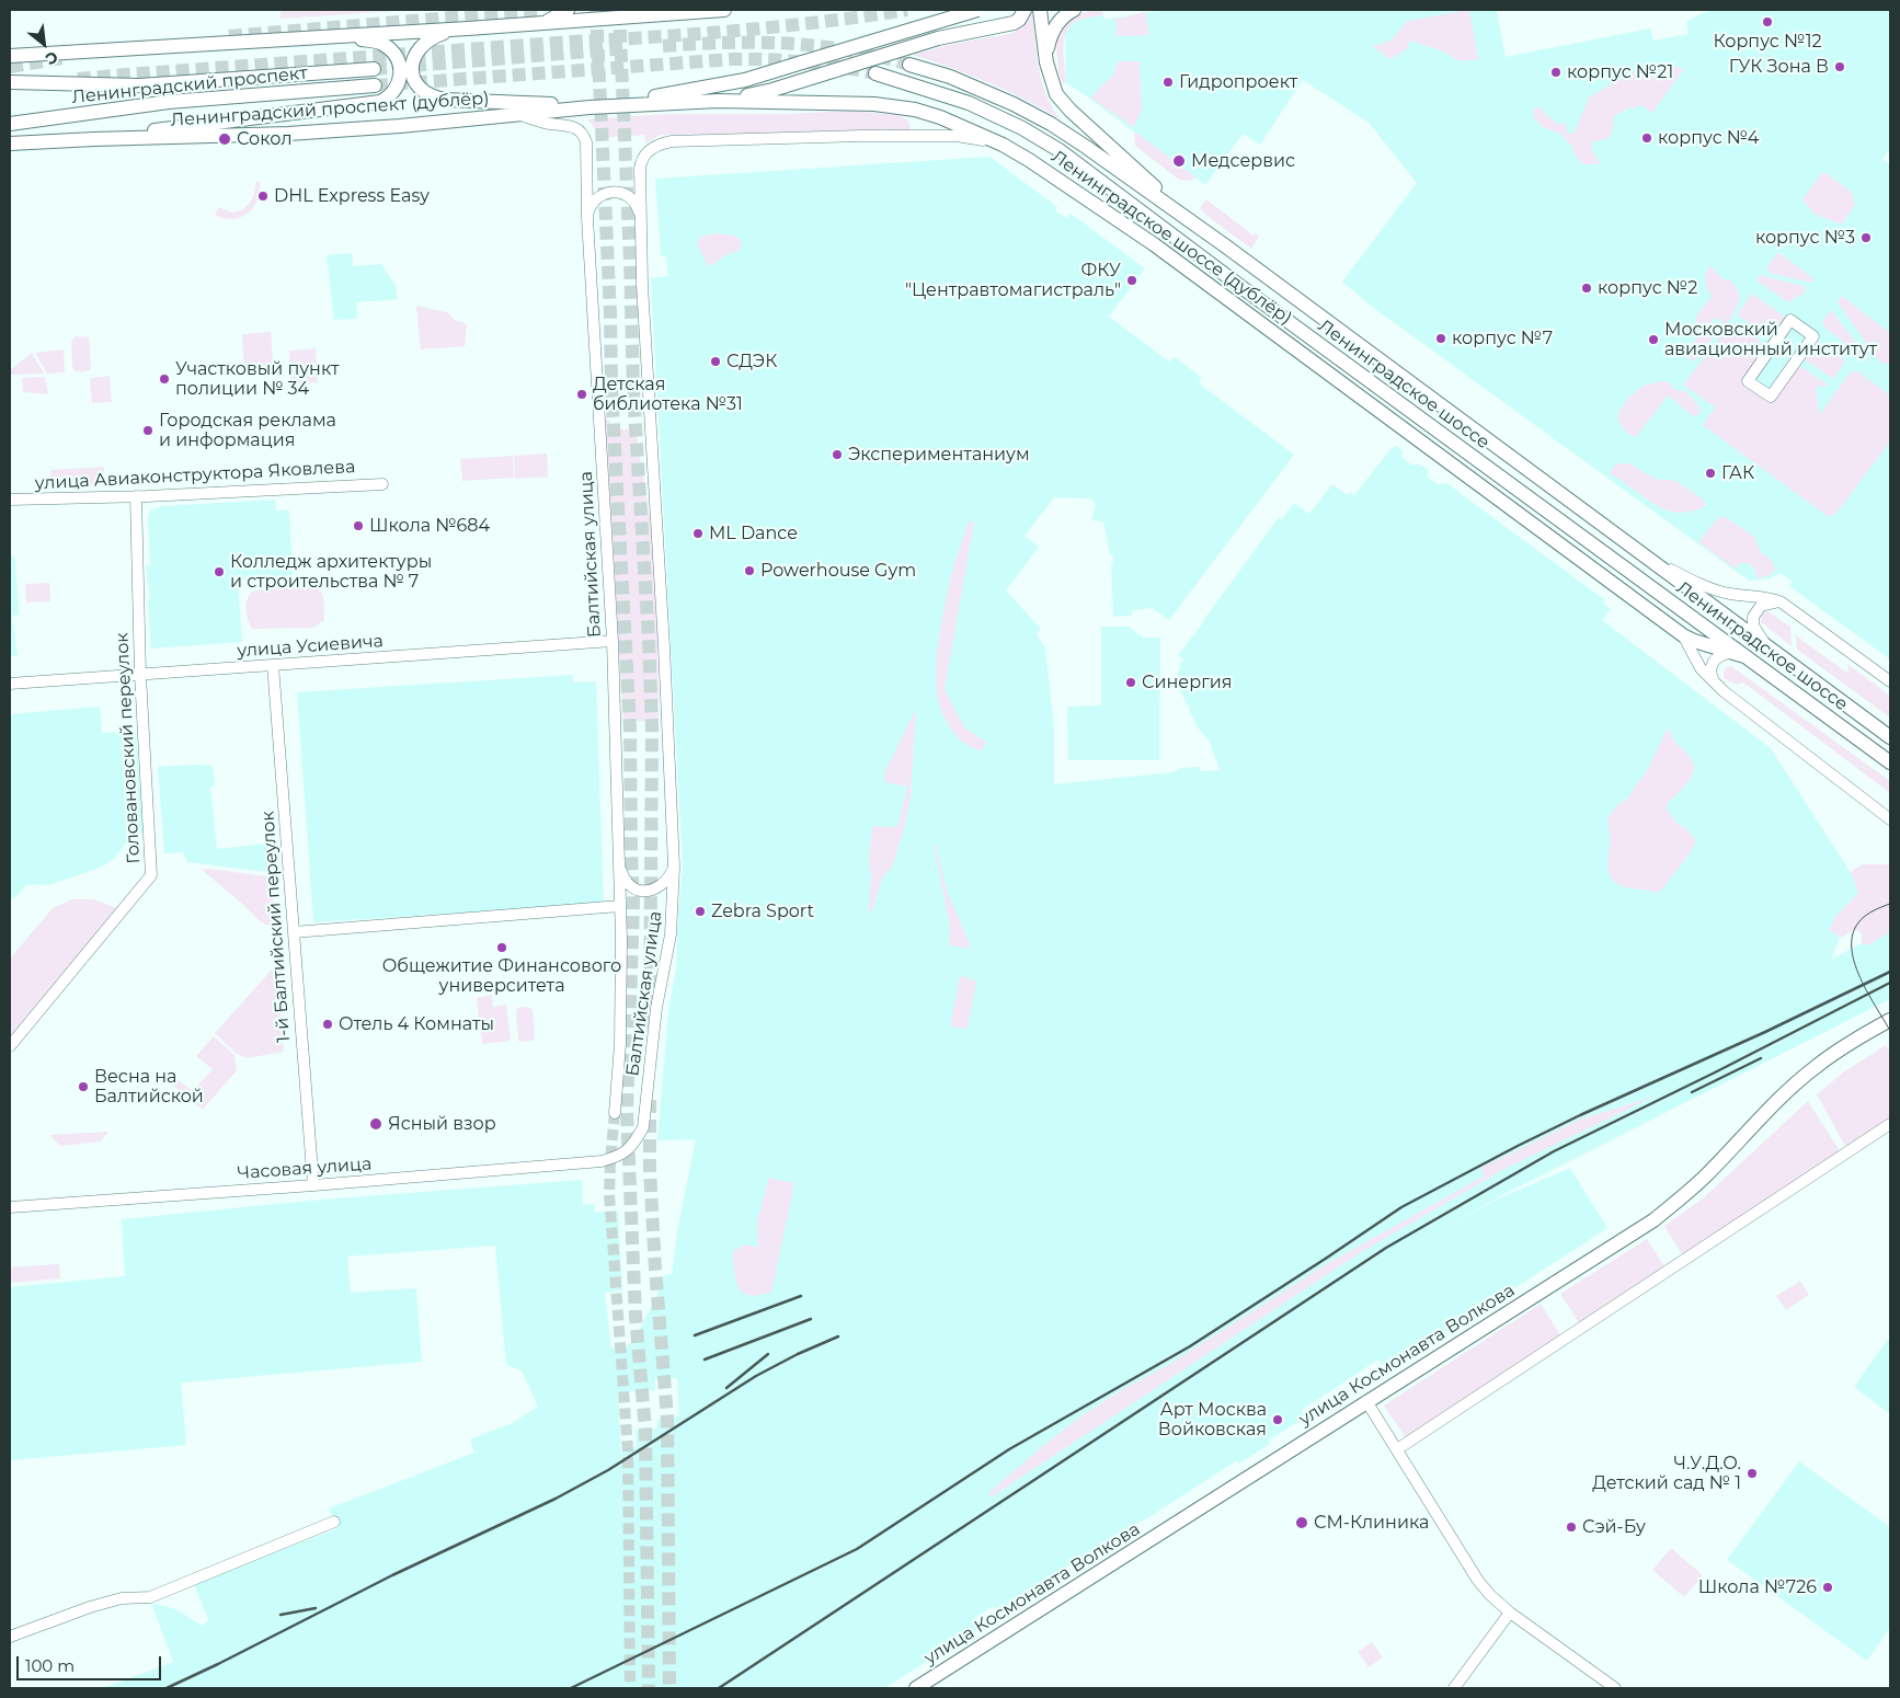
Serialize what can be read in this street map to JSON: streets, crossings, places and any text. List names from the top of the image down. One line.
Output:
{"streets":{"main road":["Ленинградский проспект","Ленинградский проспект (дублёр)","Ленинградское шоссе (дублёр)","Ленинградское шоссе","улица Космонавта Волкова"],"street":["улица Авиаконструктора Яковлева","Балтийская улица","улица Усиевича","Головановский переулок","1-й Балтийский переулок","Часовая улица"]},"crossings":[["Ленинградский проспект (дублёр)","Ленинградское шоссе (дублёр)"],["Ленинградский проспект (дублёр)","Балтийская улица"],["Ленинградское шоссе (дублёр)","Ленинградское шоссе"],["Ленинградское шоссе (дублёр)","Балтийская улица"],["улица Авиаконструктора Яковлева","Головановский переулок"],["Балтийская улица","улица Усиевича"],["Балтийская улица","Часовая улица"],["улица Усиевича","Головановский переулок"],["улица Усиевича","1-й Балтийский переулок"],["1-й Балтийский переулок","Часовая улица"]],"places":["Корпус №12","ГУК Зона В","корпус №21","Гидропроект","корпус №4","Сокол","Медсервис","DHL Express Easy","корпус №3","ФКУ \"Центравтомагистраль\"","корпус №2","корпус №7","Московский авиационный институт","СДЭК","Участковый пункт полиции № 34","Детская библиотека №31","Городская реклама и информация","Экспериментаниум","ГАК","Школа №684","ML Dance","Powerhouse Gym","Колледж архитектуры и строительства № 7","Синергия","Zebra Sport","Общежитие Финансового университета","Отель 4 Комнаты","Весна на Балтийской","Ясный взор","Арт Москва Войковская","Ч.У.Д.О. Детский сад № 1","СМ-Клиника","Сэй-Бу","Школа №726"],"scale_bar":"100 m","north":"bottom right"}
